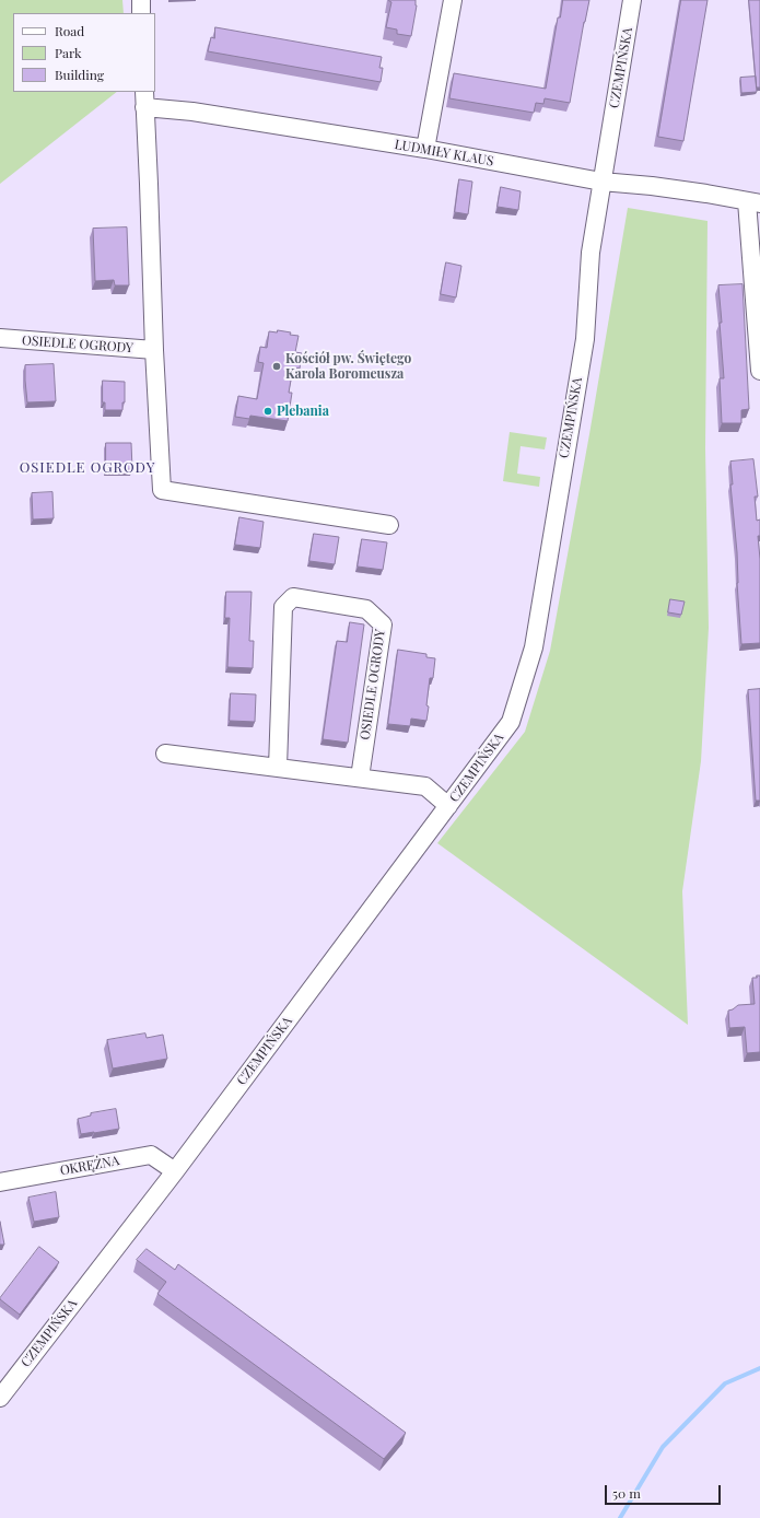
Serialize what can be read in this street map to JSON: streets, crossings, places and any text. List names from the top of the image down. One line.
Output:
{"streets":{"street":["CZEMPIŃSKA","LUDMIŁY KLAUS","OSIEDLE OGRODY","OKRĘŻNA"]},"crossings":[["CZEMPIŃSKA","LUDMIŁY KLAUS"],["CZEMPIŃSKA","OKRĘŻNA"]],"districts":["OSIEDLE OGRODY"],"places":["Kościół pw. Świętego Karola Boromeusza","Plebania"],"legend":["Road","Park","Building"],"scale_bar":"50 m"}
